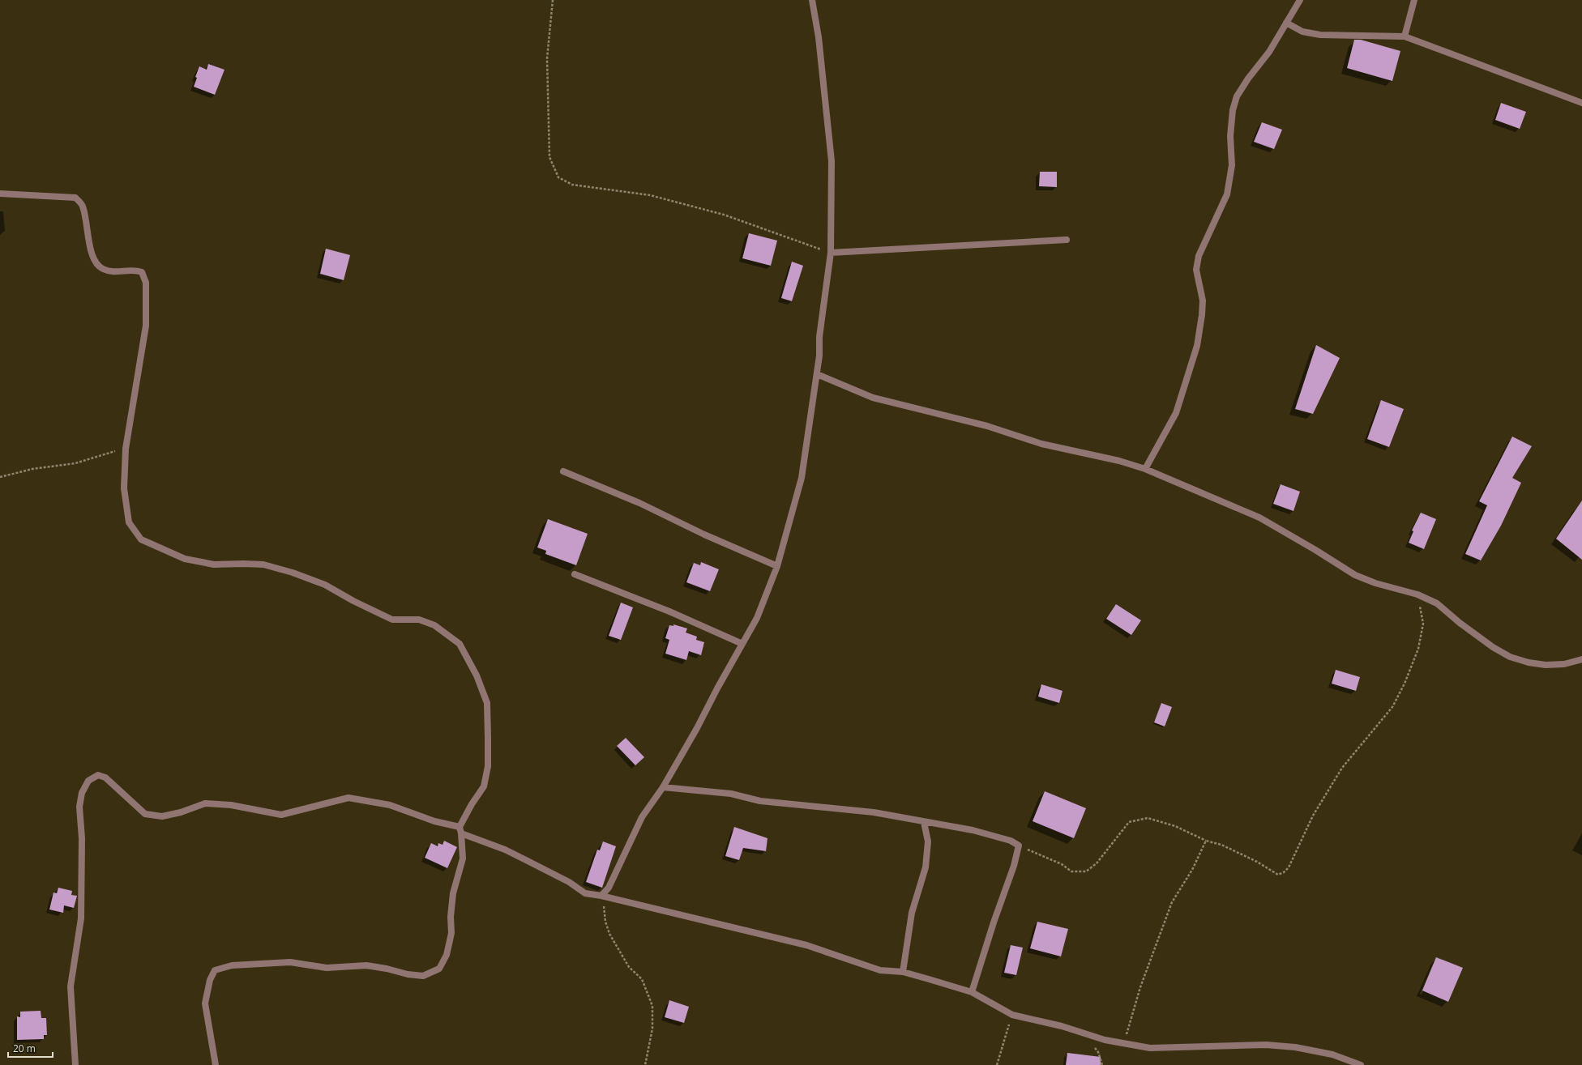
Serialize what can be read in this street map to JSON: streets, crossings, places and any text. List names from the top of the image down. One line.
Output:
{"scale_bar":"20 m"}
